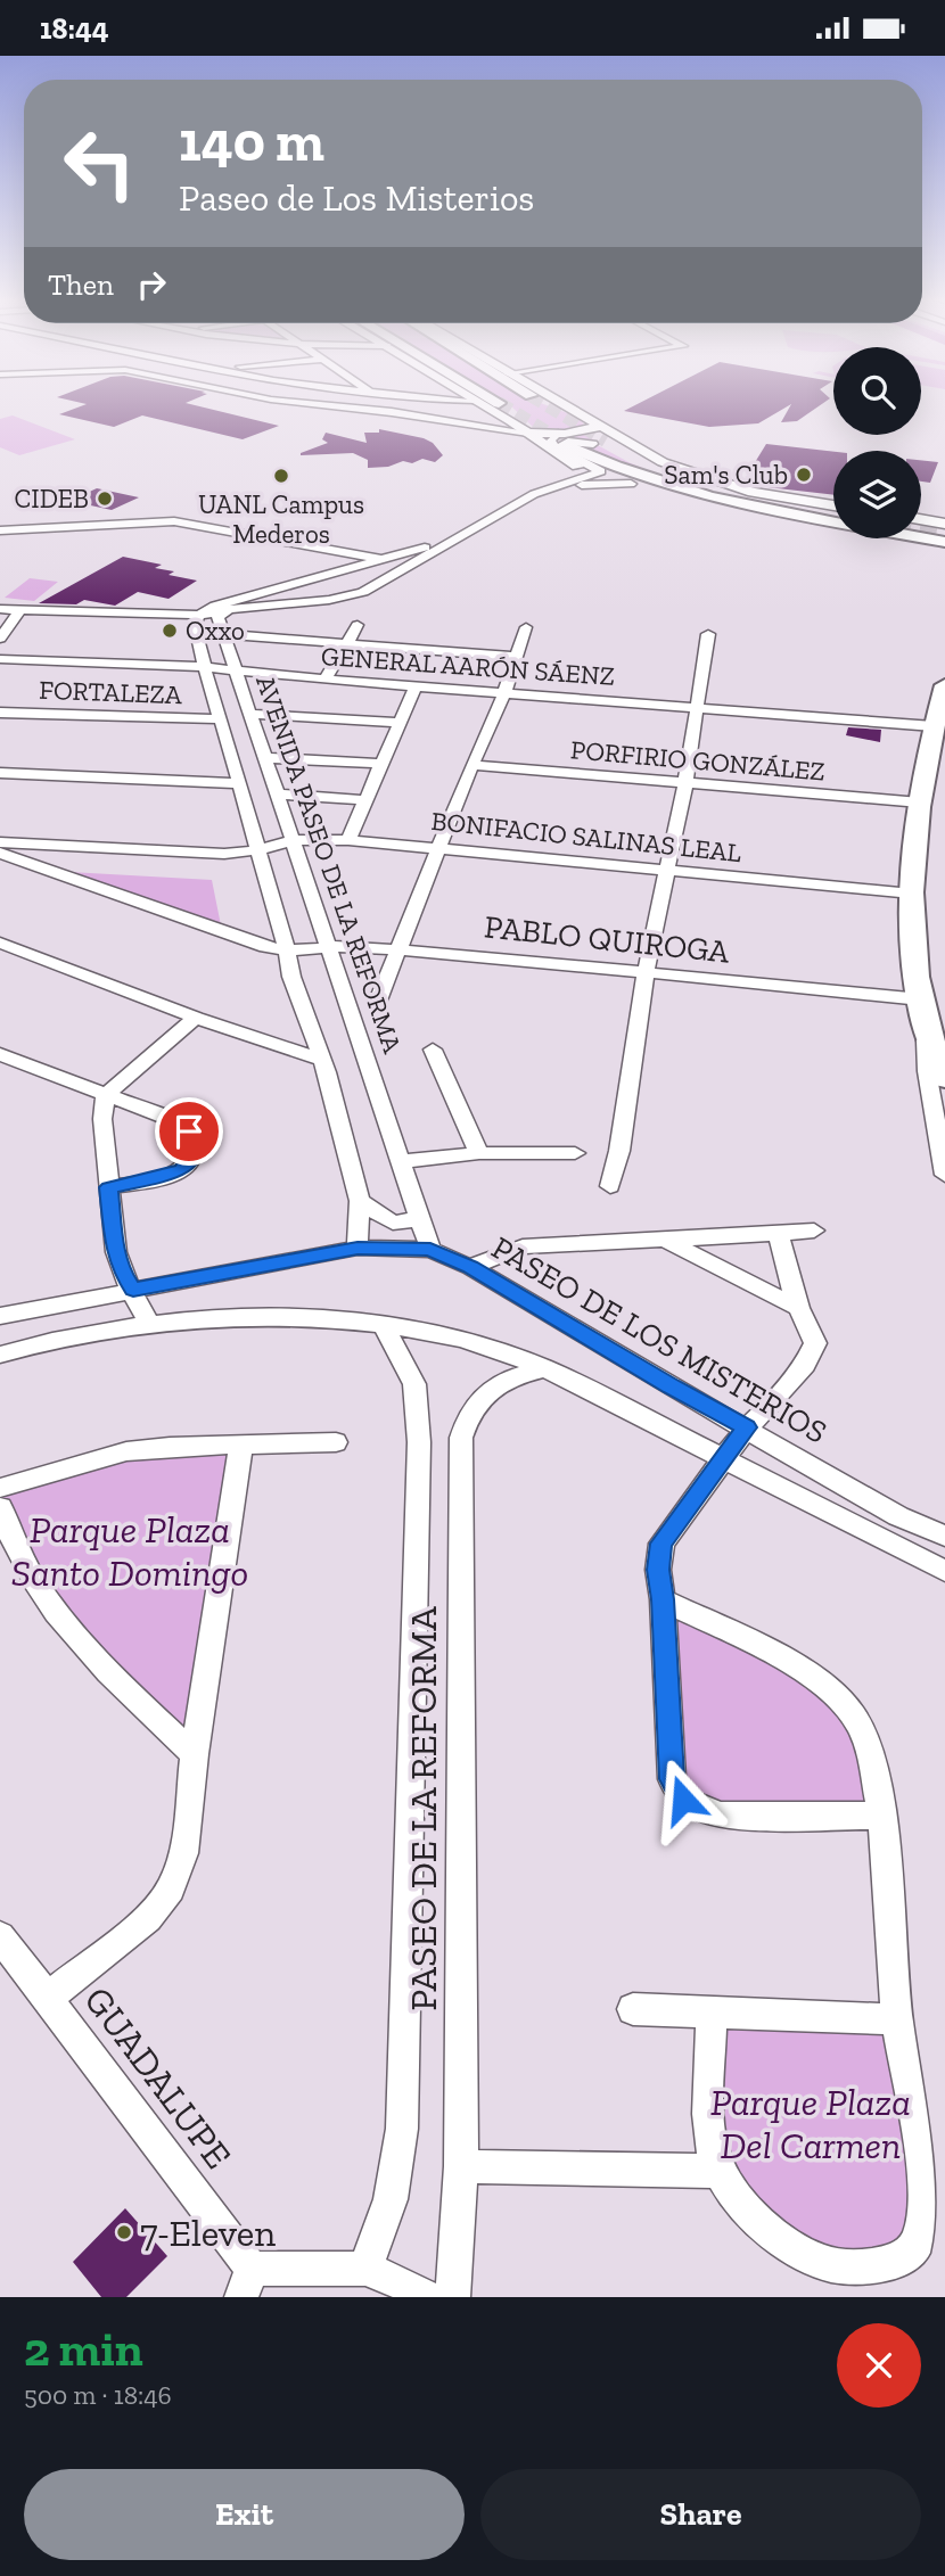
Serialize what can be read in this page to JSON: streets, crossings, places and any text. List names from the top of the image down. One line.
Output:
{"streets":{"street":["GENERAL AARÓN SÁENZ","FORTALEZA","PORFIRIO GONZÁLEZ","BONIFACIO SALINAS LEAL","AVENIDA PASEO DE LA REFORMA","PABLO QUIROGA","PASEO DE LOS MISTERIOS","PASEO DE LA REFORMA","GUADALUPE"]},"crossings":[["GENERAL AARÓN SÁENZ","AVENIDA PASEO DE LA REFORMA"],["FORTALEZA","AVENIDA PASEO DE LA REFORMA"],["BONIFACIO SALINAS LEAL","AVENIDA PASEO DE LA REFORMA"],["AVENIDA PASEO DE LA REFORMA","PABLO QUIROGA"],["AVENIDA PASEO DE LA REFORMA","PASEO DE LOS MISTERIOS"],["PASEO DE LOS MISTERIOS","PASEO DE LA REFORMA"]],"parks":["Parque Plaza Santo Domingo","Parque Plaza Del Carmen"],"places":["Sam's Club","UANL Campus Mederos","CIDEB","Oxxo","7-Eleven"],"page":{"status":"18:44","turn":["140 m","Paseo de Los Misterios"],"then":"Then","heading":["2 min","500 m · 18:46"],"buttons":["Exit","Share"]}}
